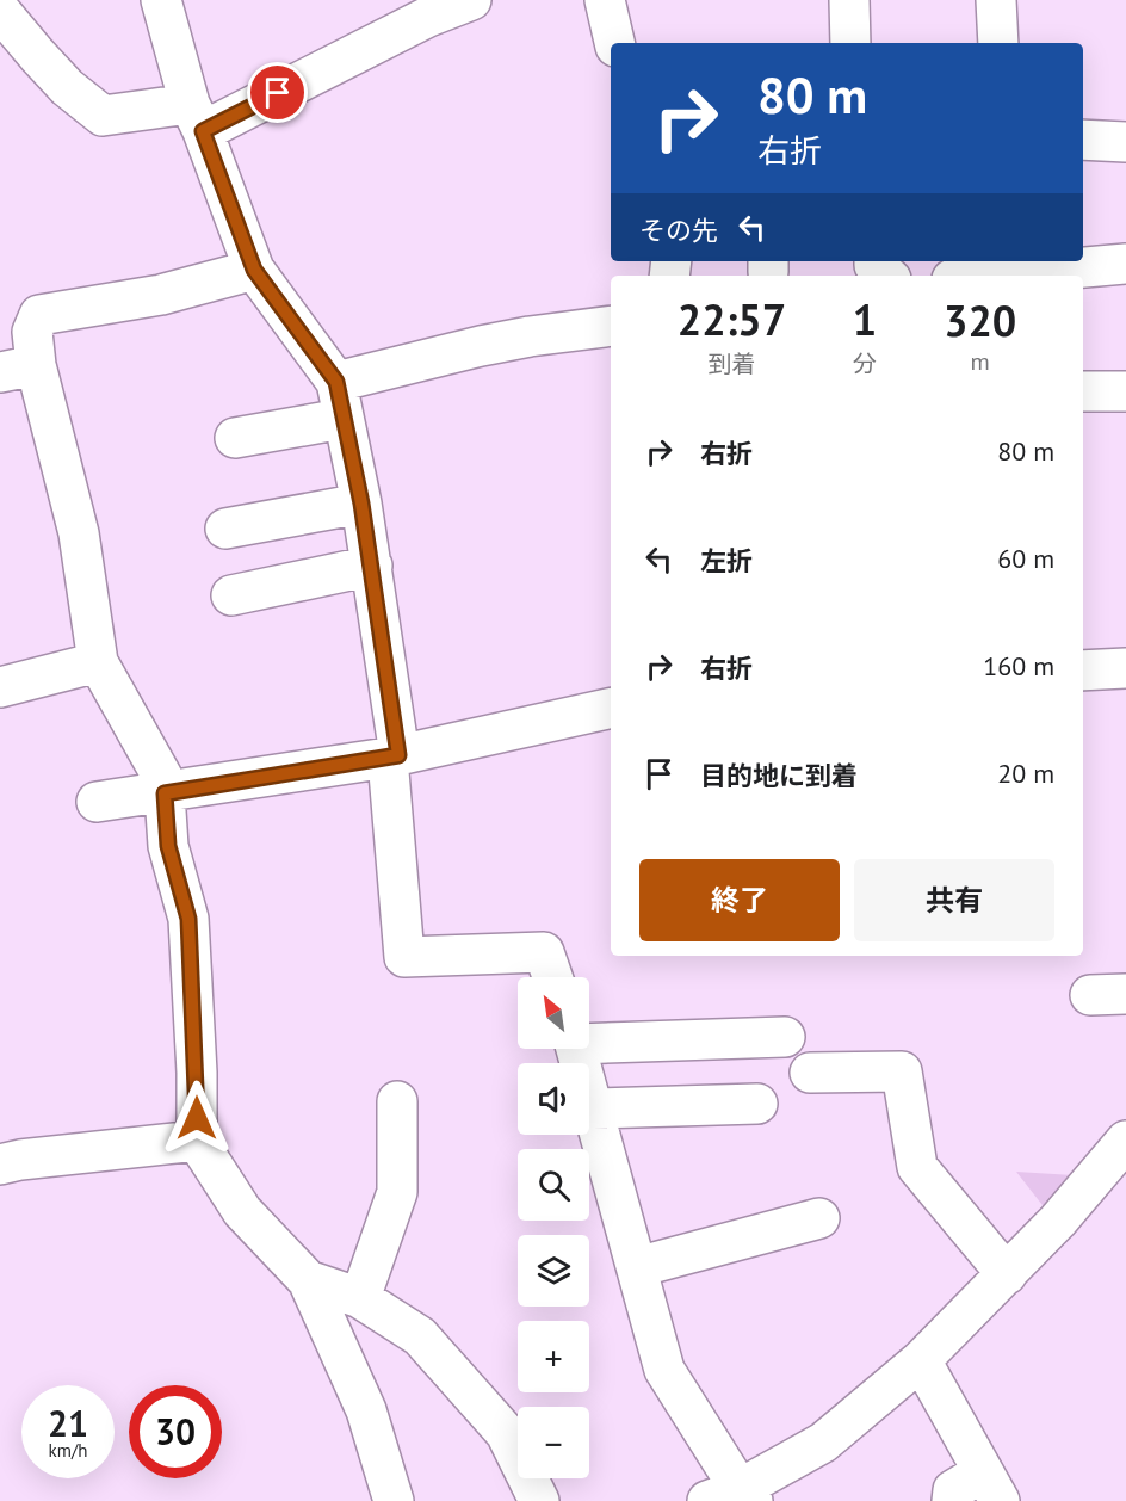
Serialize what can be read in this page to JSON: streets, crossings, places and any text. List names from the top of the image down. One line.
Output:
{"north":"top left","page":{"turn":["80 m","右折"],"then":"その先","eta":["22:57","到着","1","分","320","m"],"list":[{"name":"右折","value":"80 m"},{"name":"左折","value":"60 m"},{"name":"右折","value":"160 m"},{"name":"目的地に到着","value":"20 m"}],"buttons":["終了","共有"],"map_buttons":["+","−"],"speed":"21 km/h","limit":"30"}}
